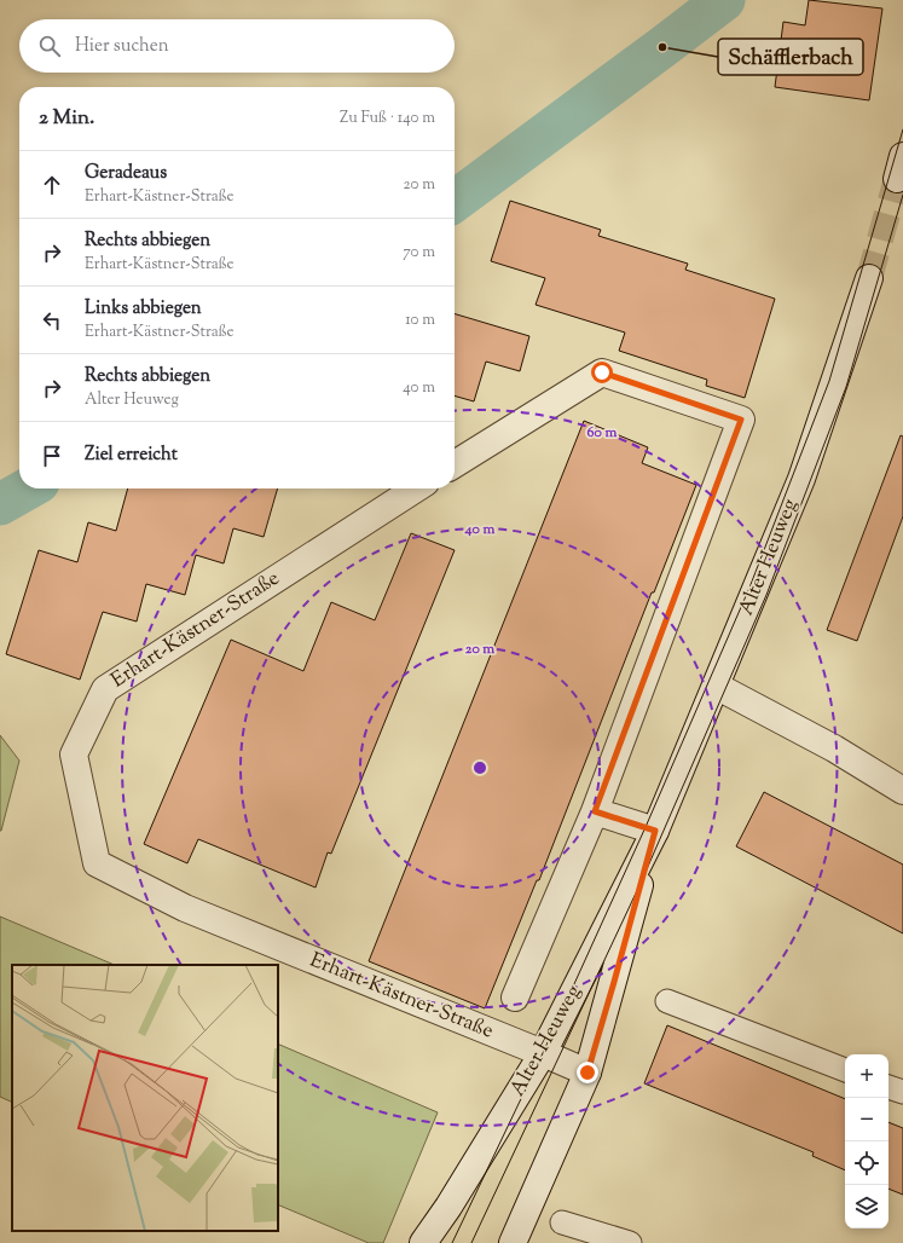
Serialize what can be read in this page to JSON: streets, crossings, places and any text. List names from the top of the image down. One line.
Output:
{"streets":{"street":["Alter Heuweg","Erhart-Kästner-Straße"]},"crossings":[["Alter Heuweg","Erhart-Kästner-Straße"]],"places":["Schäfflerbach"],"page":{"search":"Hier suchen","heading":["2 Min.","Zu Fuß · 140 m"],"list":[["Geradeaus","Erhart-Kästner-Straße","20 m"],["Rechts abbiegen","Erhart-Kästner-Straße","70 m"],["Links abbiegen","Erhart-Kästner-Straße","10 m"],["Rechts abbiegen","Alter Heuweg","40 m"],"Ziel erreicht"],"map_buttons":["+","−"]},"rings":["60 m","40 m","20 m"]}
